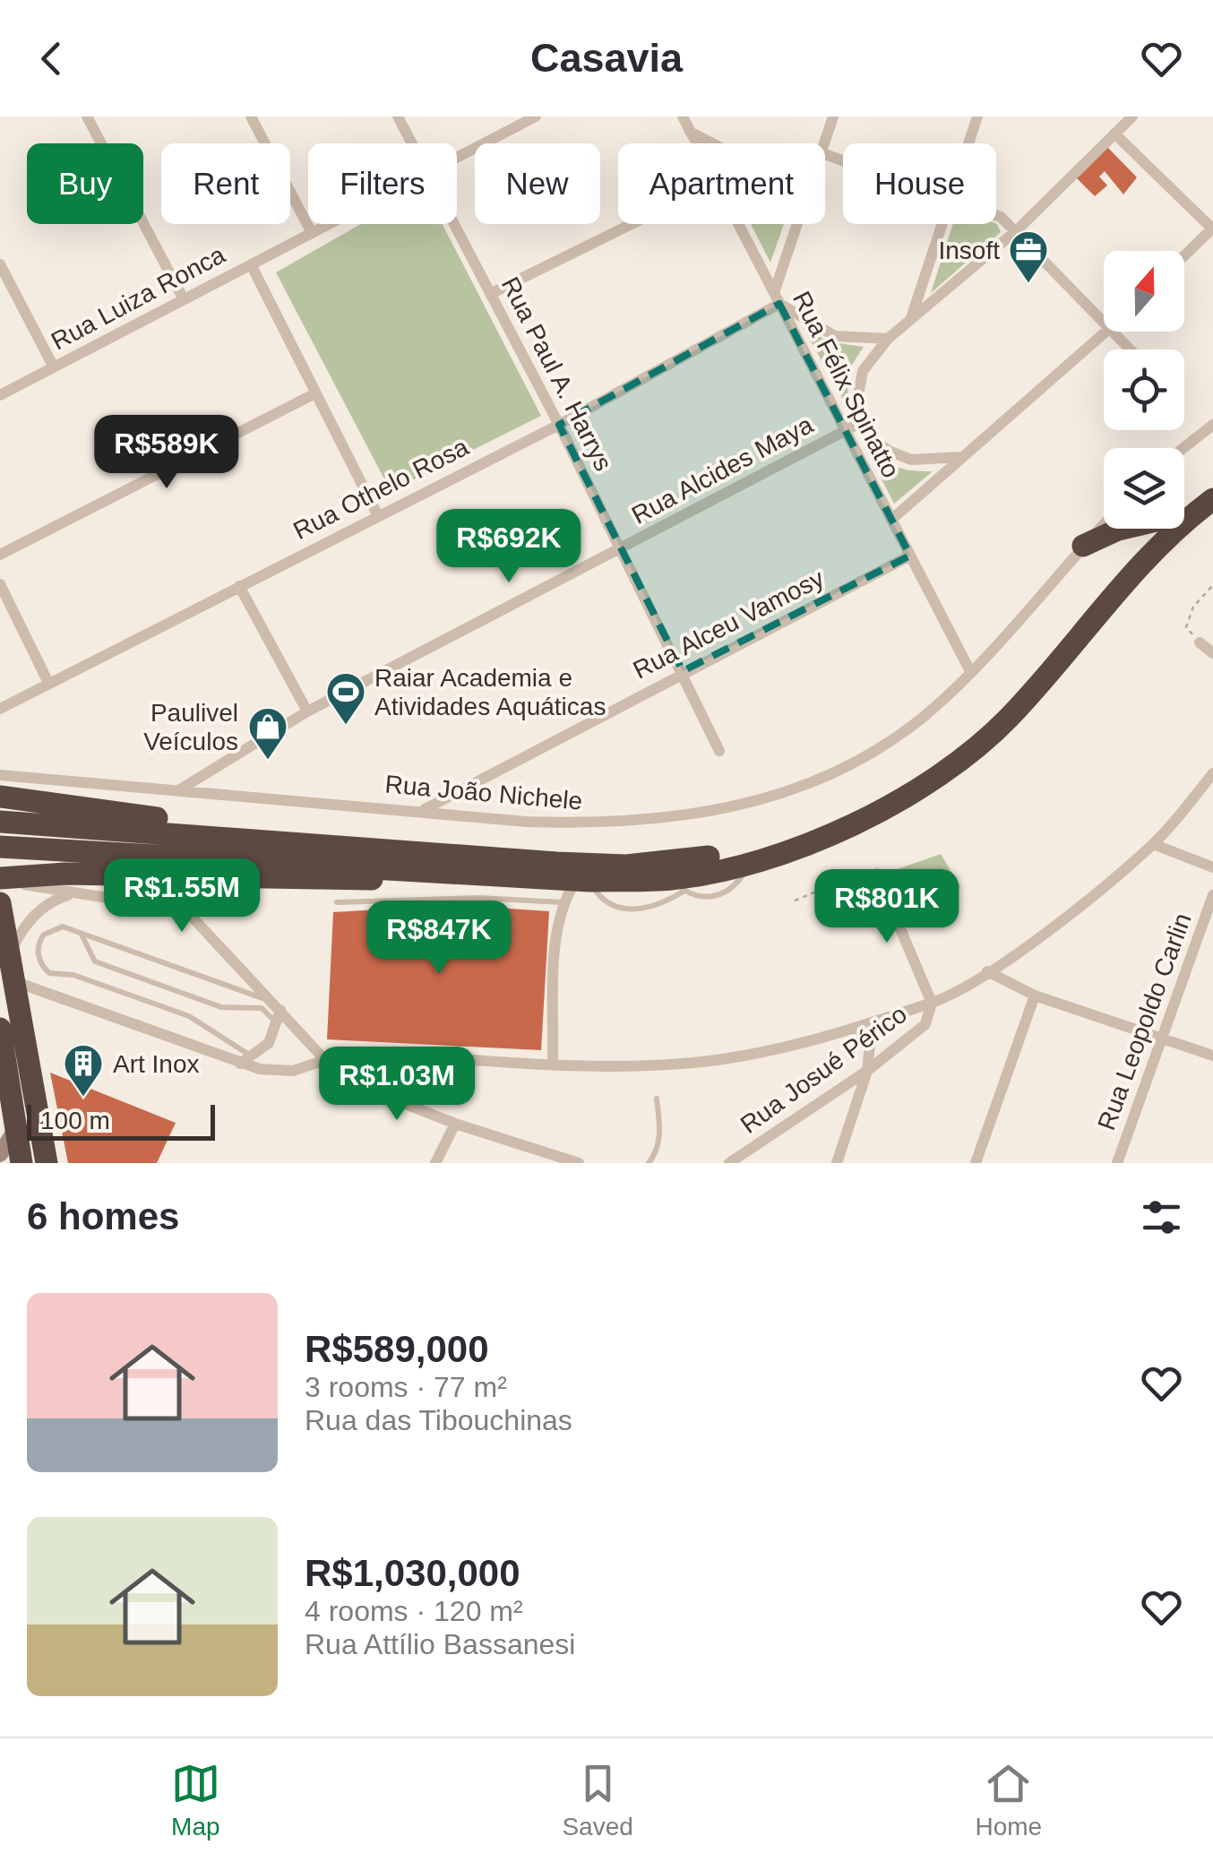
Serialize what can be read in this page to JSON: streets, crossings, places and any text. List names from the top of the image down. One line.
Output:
{"streets":{"street":["Rua Luiza Ronca","Rua Paul A. Harrys","Rua Félix Spinatto","Rua Alcides Maya","Rua Othelo Rosa","Rua Alceu Vamosy","Rua João Nichele","Rua Leopoldo Carlin","Rua Josué Périco"]},"crossings":[["Rua Paul A. Harrys","Rua Alcides Maya"],["Rua Paul A. Harrys","Rua Othelo Rosa"],["Rua Paul A. Harrys","Rua Alceu Vamosy"],["Rua Félix Spinatto","Rua Alcides Maya"],["Rua Félix Spinatto","Rua Othelo Rosa"],["Rua Félix Spinatto","Rua Alceu Vamosy"],["Rua Félix Spinatto","Rua João Nichele"],["Rua Alcides Maya","Rua João Nichele"],["Rua Alceu Vamosy","Rua João Nichele"]],"places":{"office":["Insoft"],"sports":["Raiar Academia e Atividades Aquáticas"],"shop":["Paulivel Veículos"],"building":["Art Inox"]},"scale_bar":"100 m","north":"top","page":{"header":"Casavia","chip":["Buy","Rent","Filters","New","Apartment","House"],"price":["R$589K","R$692K","R$1.55M","R$801K","R$847K","R$1.03M"],"scale":"100 m","heading":"6 homes","list":[{"name":"R$589,000","note":"3 rooms · 77 m² · Rua das Tibouchinas"},{"name":"R$1,030,000","note":"4 rooms · 120 m² · Rua Attílio Bassanesi"}],"tabs":["Map","Saved","Home"]}}
